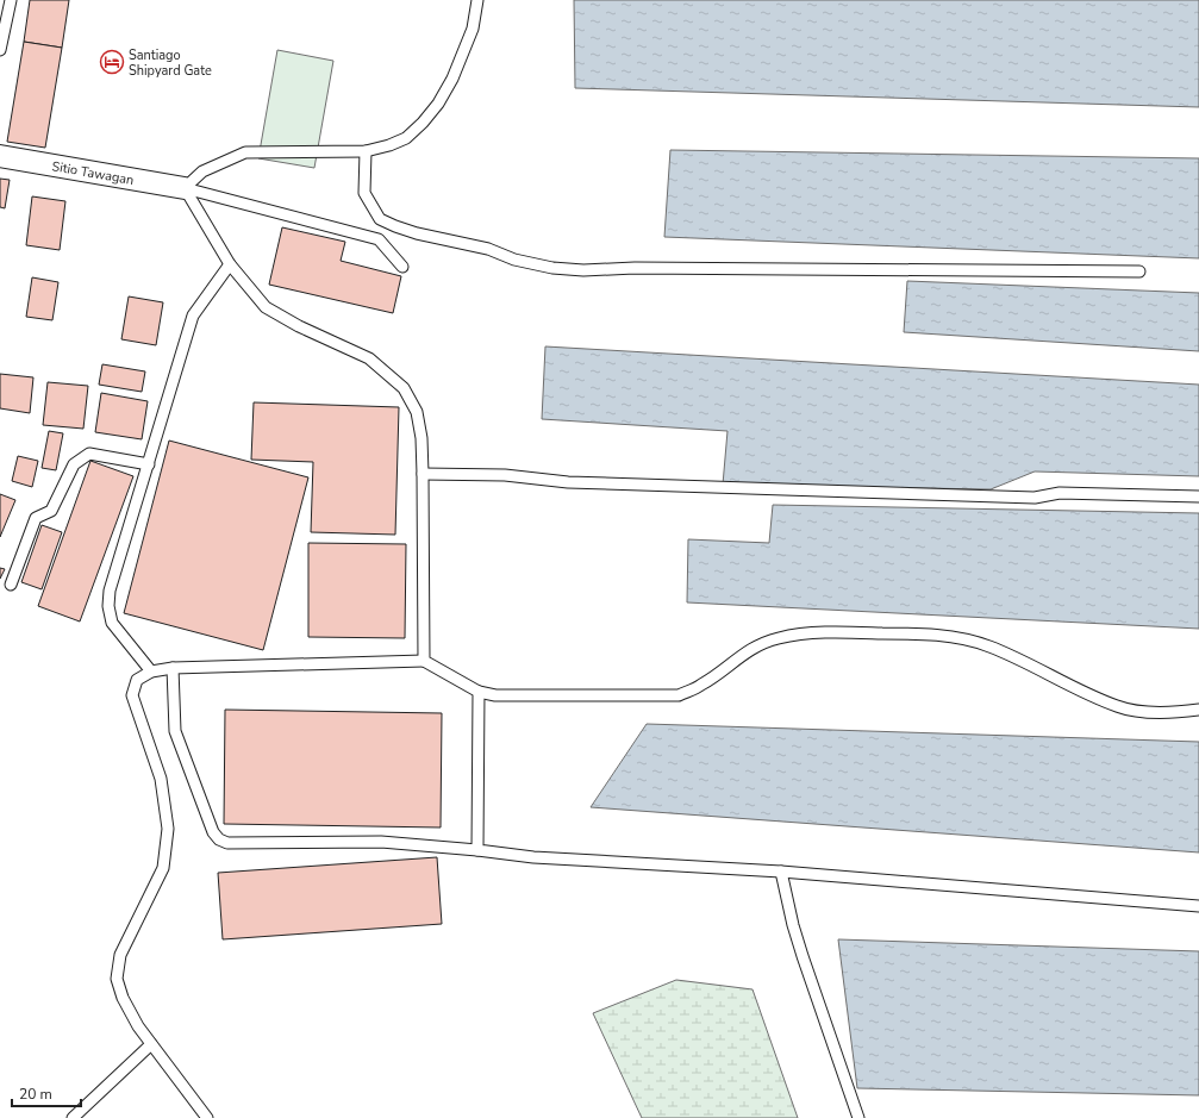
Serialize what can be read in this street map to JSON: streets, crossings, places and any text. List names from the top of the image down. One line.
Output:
{"streets":{"street":["Sitio Tawagan"]},"places":{"hotel":["Santiago Shipyard Gate"]},"scale_bar":"20 m"}
